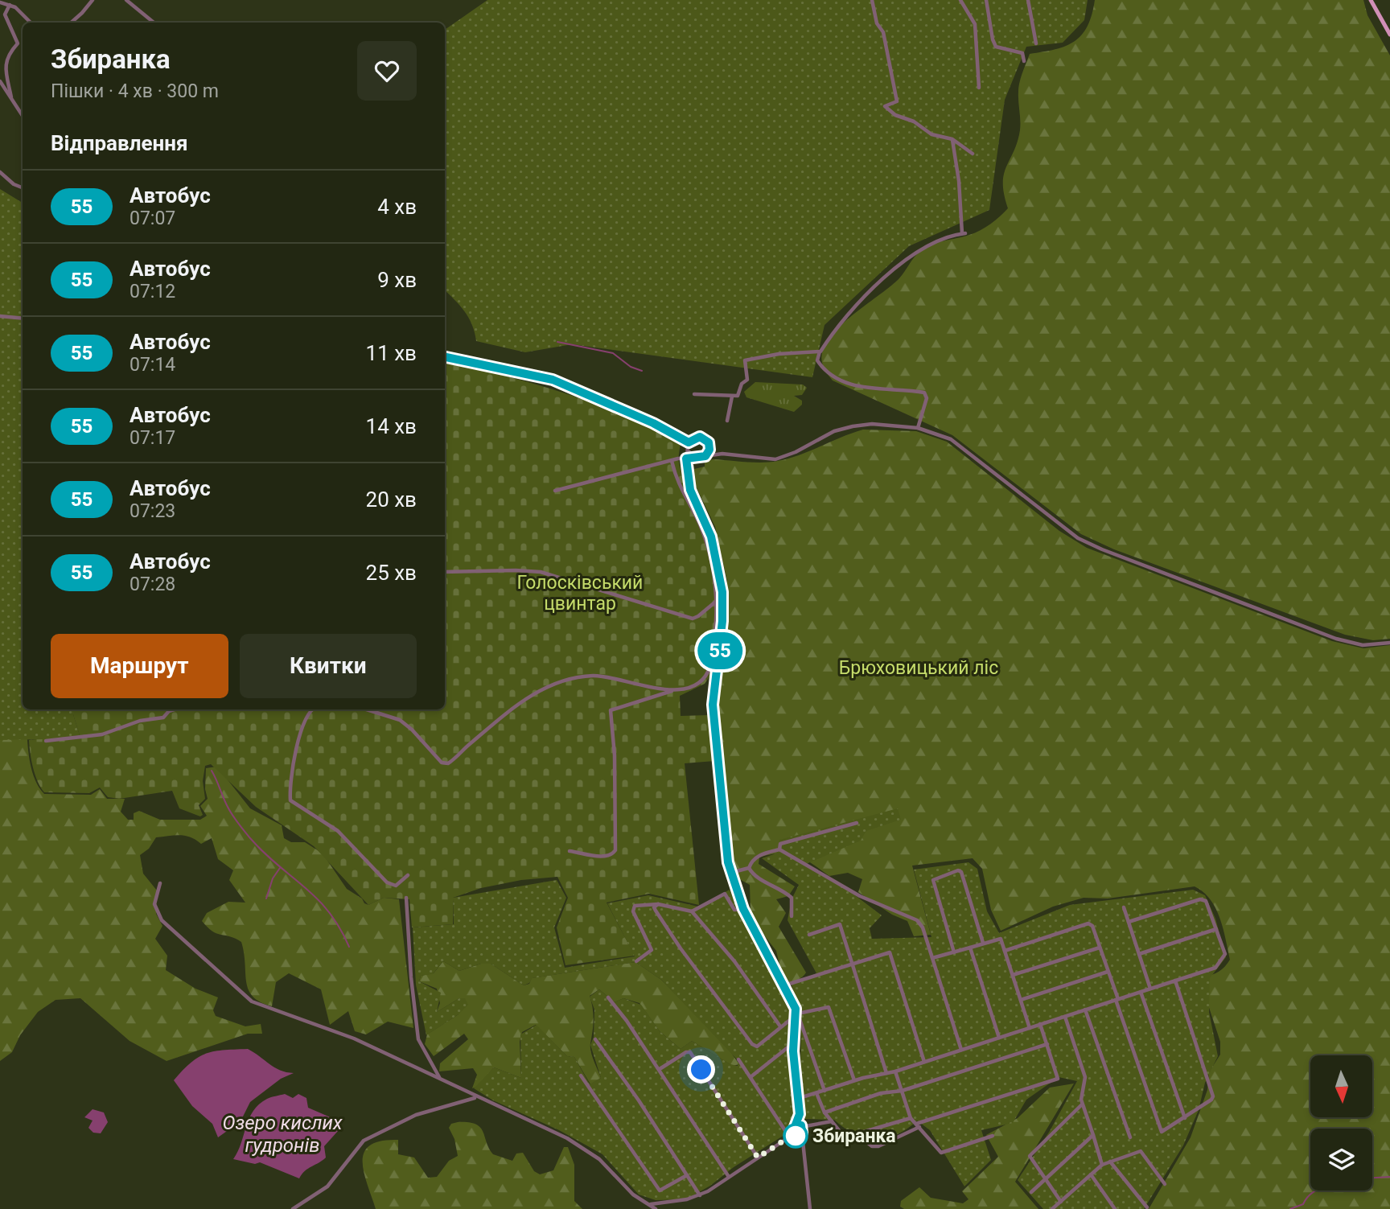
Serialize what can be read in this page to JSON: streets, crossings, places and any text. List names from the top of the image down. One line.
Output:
{"water":["Озеро кислих гудронів"],"parks":["Голосківський цвинтар","Брюховицький ліс"],"places":["Збиранка"],"lines":["bus line 55"],"north":"bottom","page":{"on_map":"55","heading":[["Збиранка","Пішки · 4 хв · 300 m"],"Відправлення"],"list":[{"mark":"55","name":"Автобус","note":"07:07","value":"4 хв"},{"mark":"55","name":"Автобус","note":"07:12","value":"9 хв"},{"mark":"55","name":"Автобус","note":"07:14","value":"11 хв"},{"mark":"55","name":"Автобус","note":"07:17","value":"14 хв"},{"mark":"55","name":"Автобус","note":"07:23","value":"20 хв"},{"mark":"55","name":"Автобус","note":"07:28","value":"25 хв"}],"buttons":["Маршрут","Квитки"]}}
